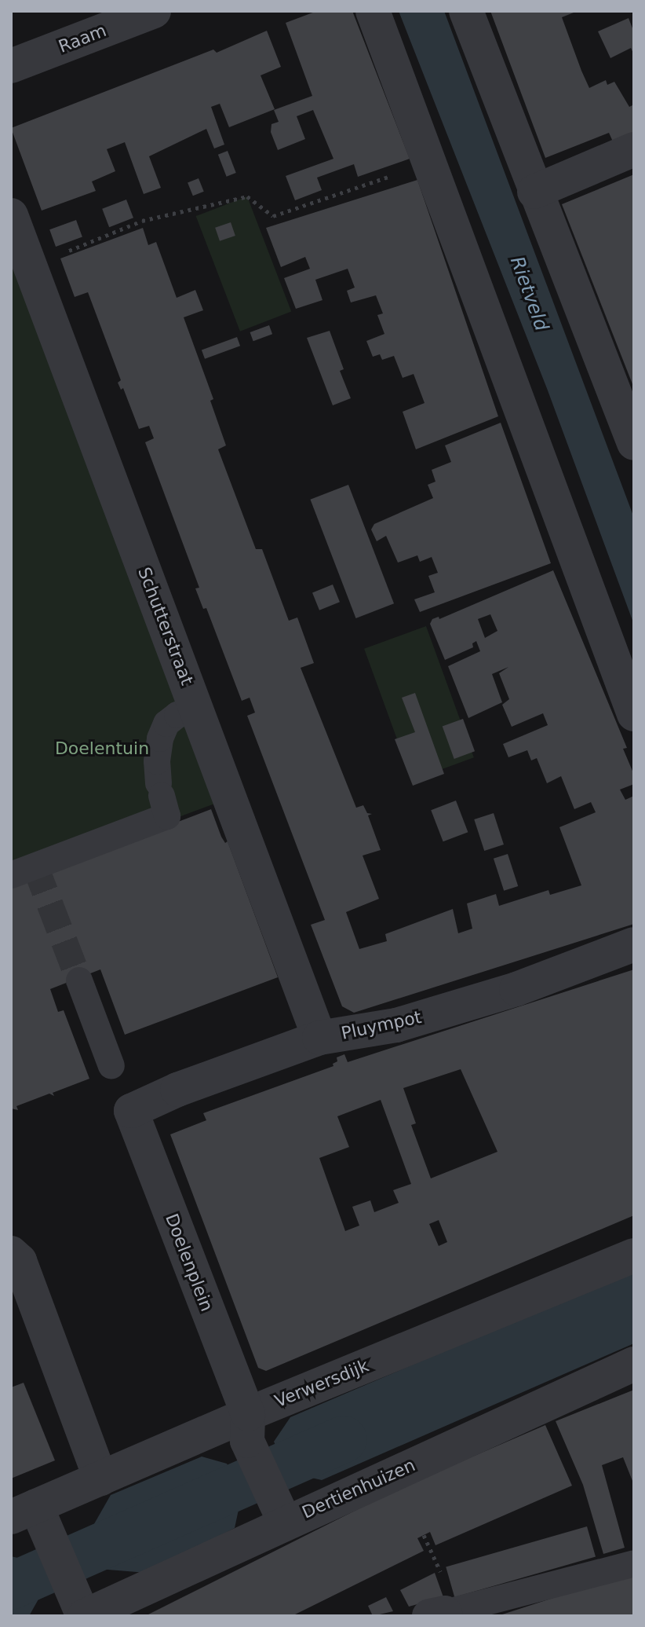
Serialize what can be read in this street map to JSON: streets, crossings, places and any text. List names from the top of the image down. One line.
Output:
{"streets":{"street":["Raam","Schutterstraat","Pluympot","Doelenplein","Verwersdijk","Dertienhuizen"]},"crossings":[["Schutterstraat","Pluympot"],["Pluympot","Doelenplein"],["Doelenplein","Verwersdijk"],["Doelenplein","Dertienhuizen"]],"water":["Rietveld"],"parks":["Doelentuin"]}
